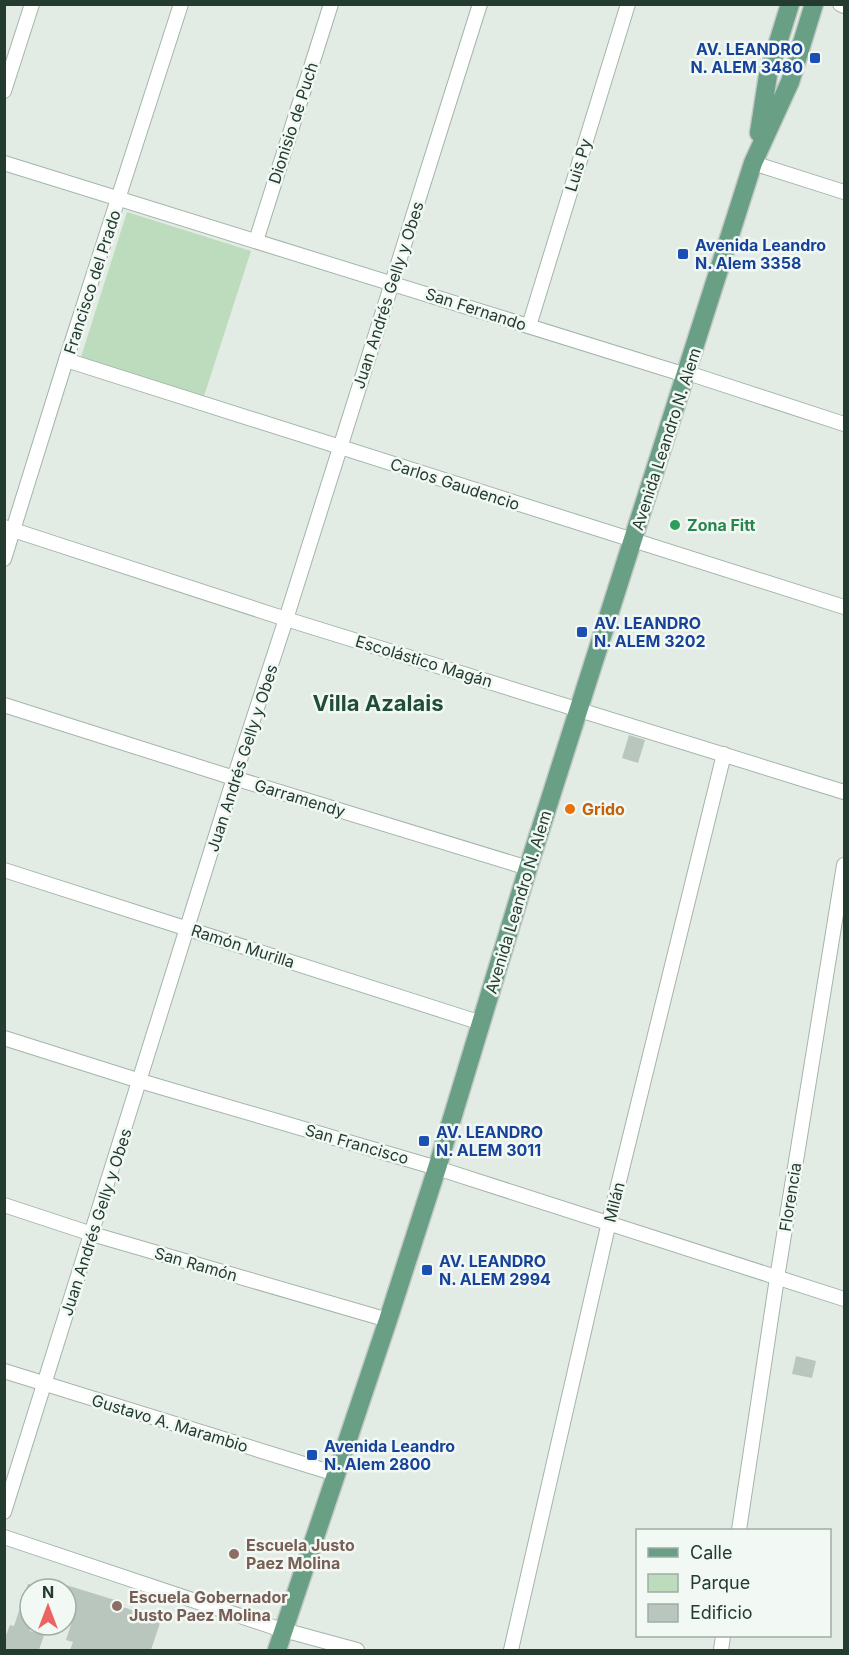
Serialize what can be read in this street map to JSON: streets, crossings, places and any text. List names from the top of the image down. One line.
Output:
{"streets":{"main road":["Avenida Leandro N. Alem"],"street":["Dionisio de Puch","Luis Py","Francisco del Prado","Juan Andrés Gelly y Obes","San Fernando","Carlos Gaudencio","Escolástico Magán","Garramendy","Ramón Murilla","San Francisco","Florencia","Milán","San Ramón","Gustavo A. Marambio"]},"crossings":[["Dionisio de Puch","San Fernando"],["Luis Py","San Fernando"],["Francisco del Prado","San Fernando"],["Francisco del Prado","Carlos Gaudencio"],["Francisco del Prado","Escolástico Magán"],["Juan Andrés Gelly y Obes","San Fernando"],["Juan Andrés Gelly y Obes","Carlos Gaudencio"],["Juan Andrés Gelly y Obes","Escolástico Magán"],["Juan Andrés Gelly y Obes","Garramendy"],["Juan Andrés Gelly y Obes","Ramón Murilla"],["Juan Andrés Gelly y Obes","San Francisco"],["Juan Andrés Gelly y Obes","San Ramón"],["Juan Andrés Gelly y Obes","Gustavo A. Marambio"],["San Fernando","Avenida Leandro N. Alem"],["Avenida Leandro N. Alem","Carlos Gaudencio"],["Avenida Leandro N. Alem","Escolástico Magán"],["Avenida Leandro N. Alem","Garramendy"],["Avenida Leandro N. Alem","Ramón Murilla"],["Avenida Leandro N. Alem","San Francisco"],["Avenida Leandro N. Alem","San Ramón"],["Avenida Leandro N. Alem","Gustavo A. Marambio"],["Escolástico Magán","Milán"],["San Francisco","Florencia"],["San Francisco","Milán"]],"districts":["Villa Azalais"],"places":{"transit":["AV. LEANDRO N. ALEM 3480","Avenida Leandro N. Alem 3358","AV. LEANDRO N. ALEM 3202","AV. LEANDRO N. ALEM 3011","AV. LEANDRO N. ALEM 2994","Avenida Leandro N. Alem 2800"],"other":["Zona Fitt","Grido","Escuela Justo Paez Molina","Escuela Gobernador Justo Paez Molina"]},"legend":["Calle","Parque","Edificio"],"north":"top"}
